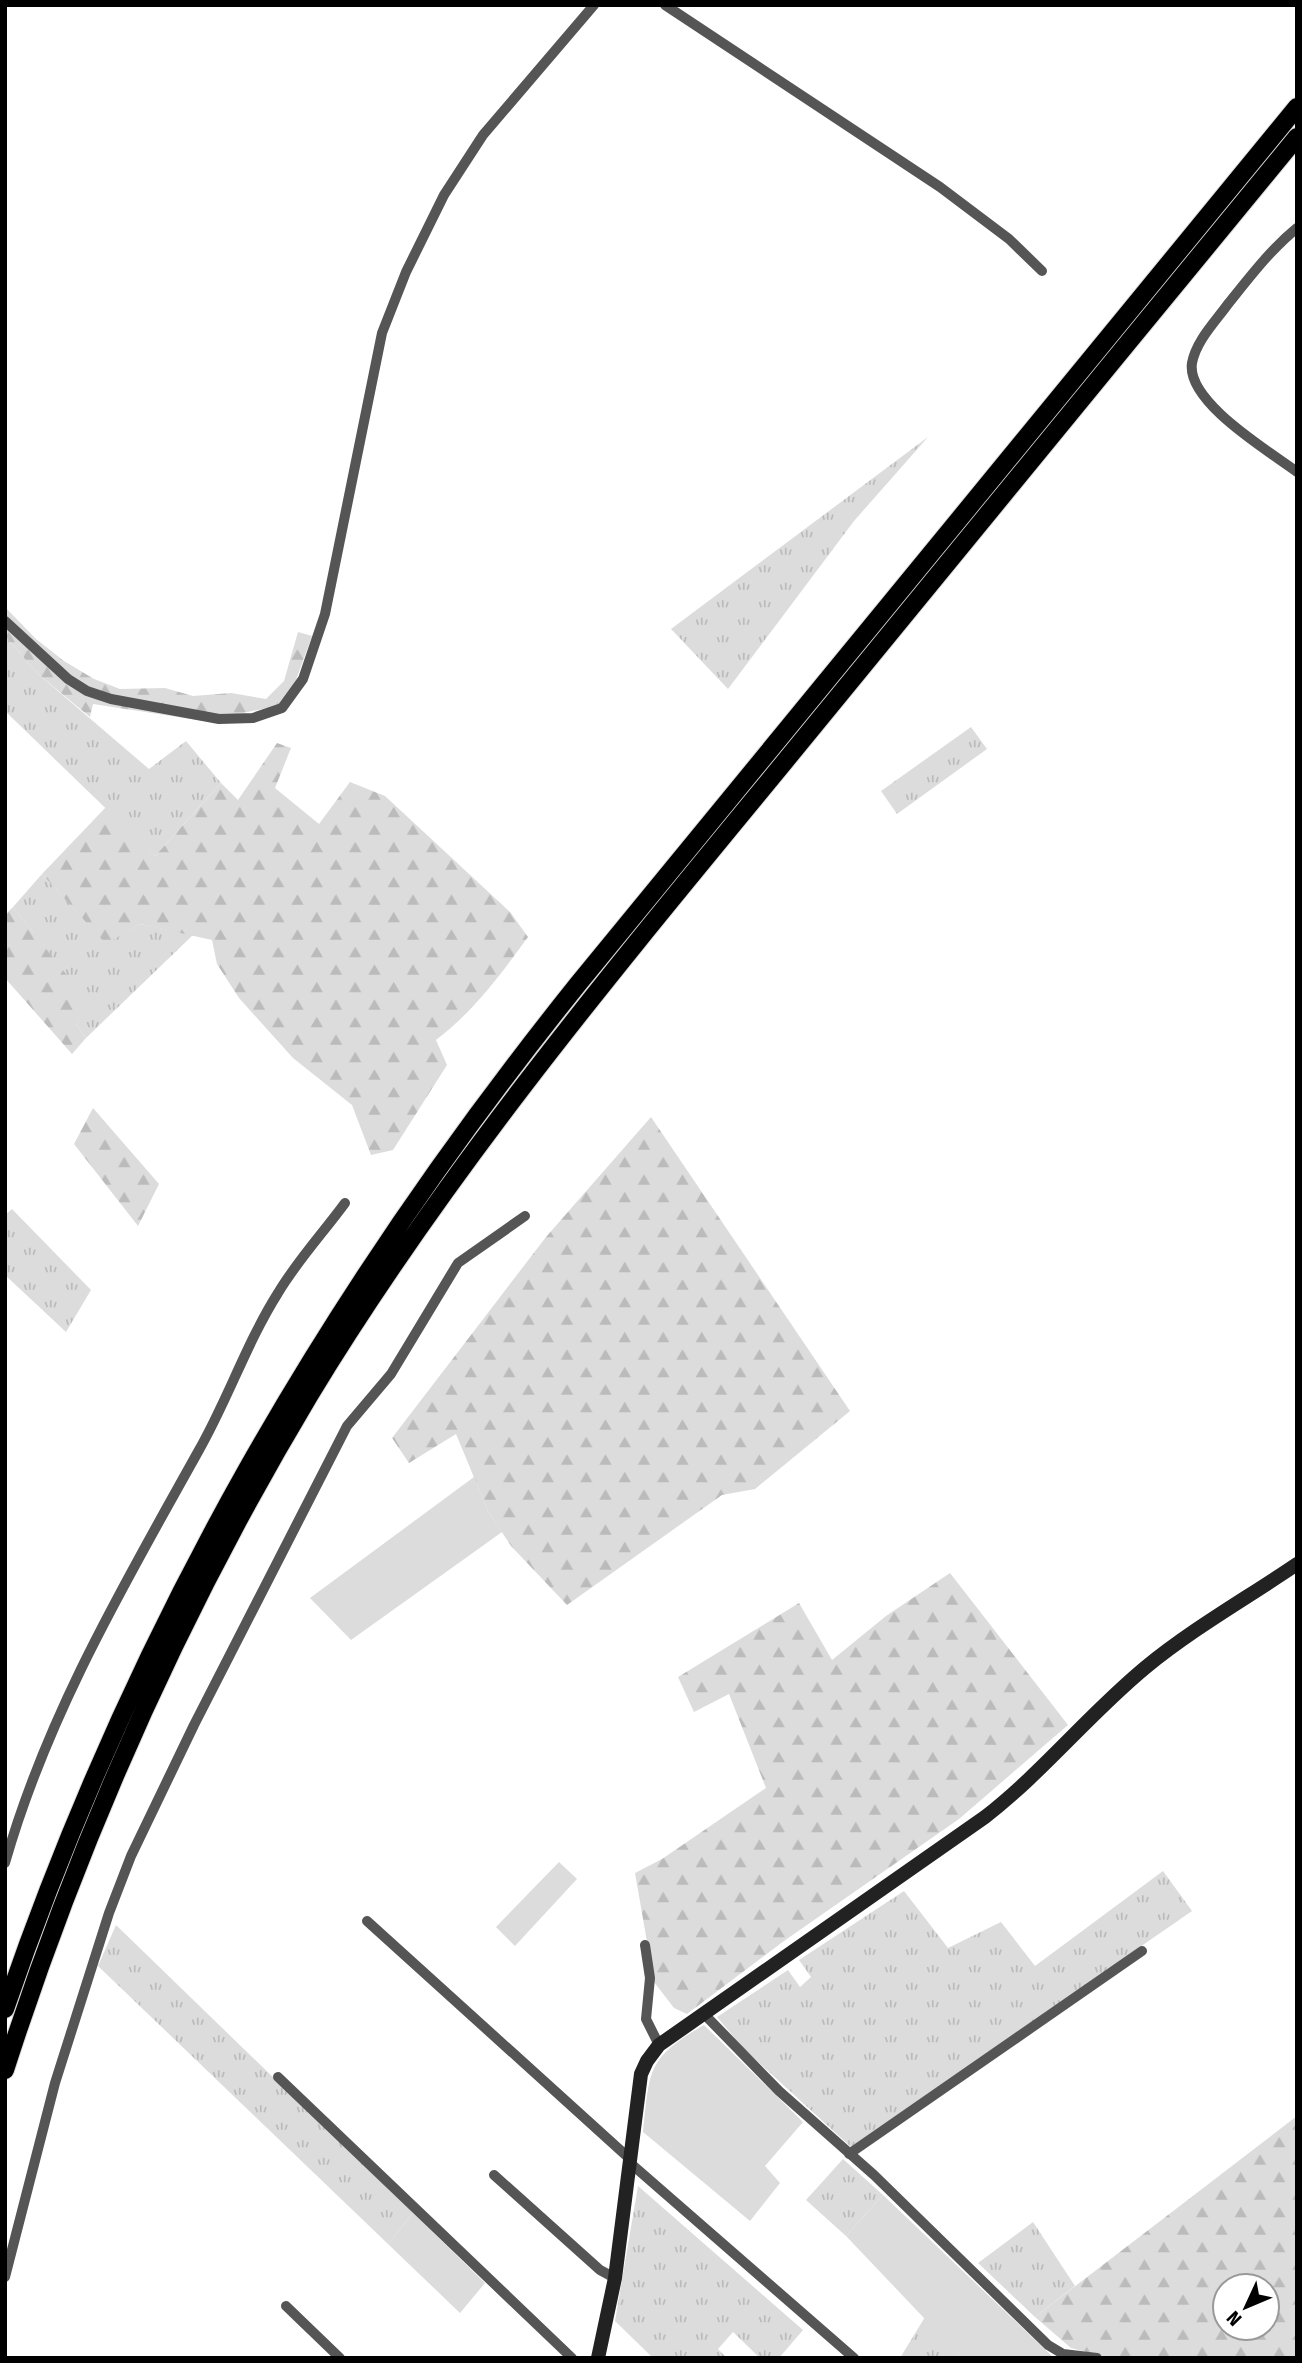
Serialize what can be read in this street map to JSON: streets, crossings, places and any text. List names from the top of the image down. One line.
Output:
{"north":"bottom left"}
